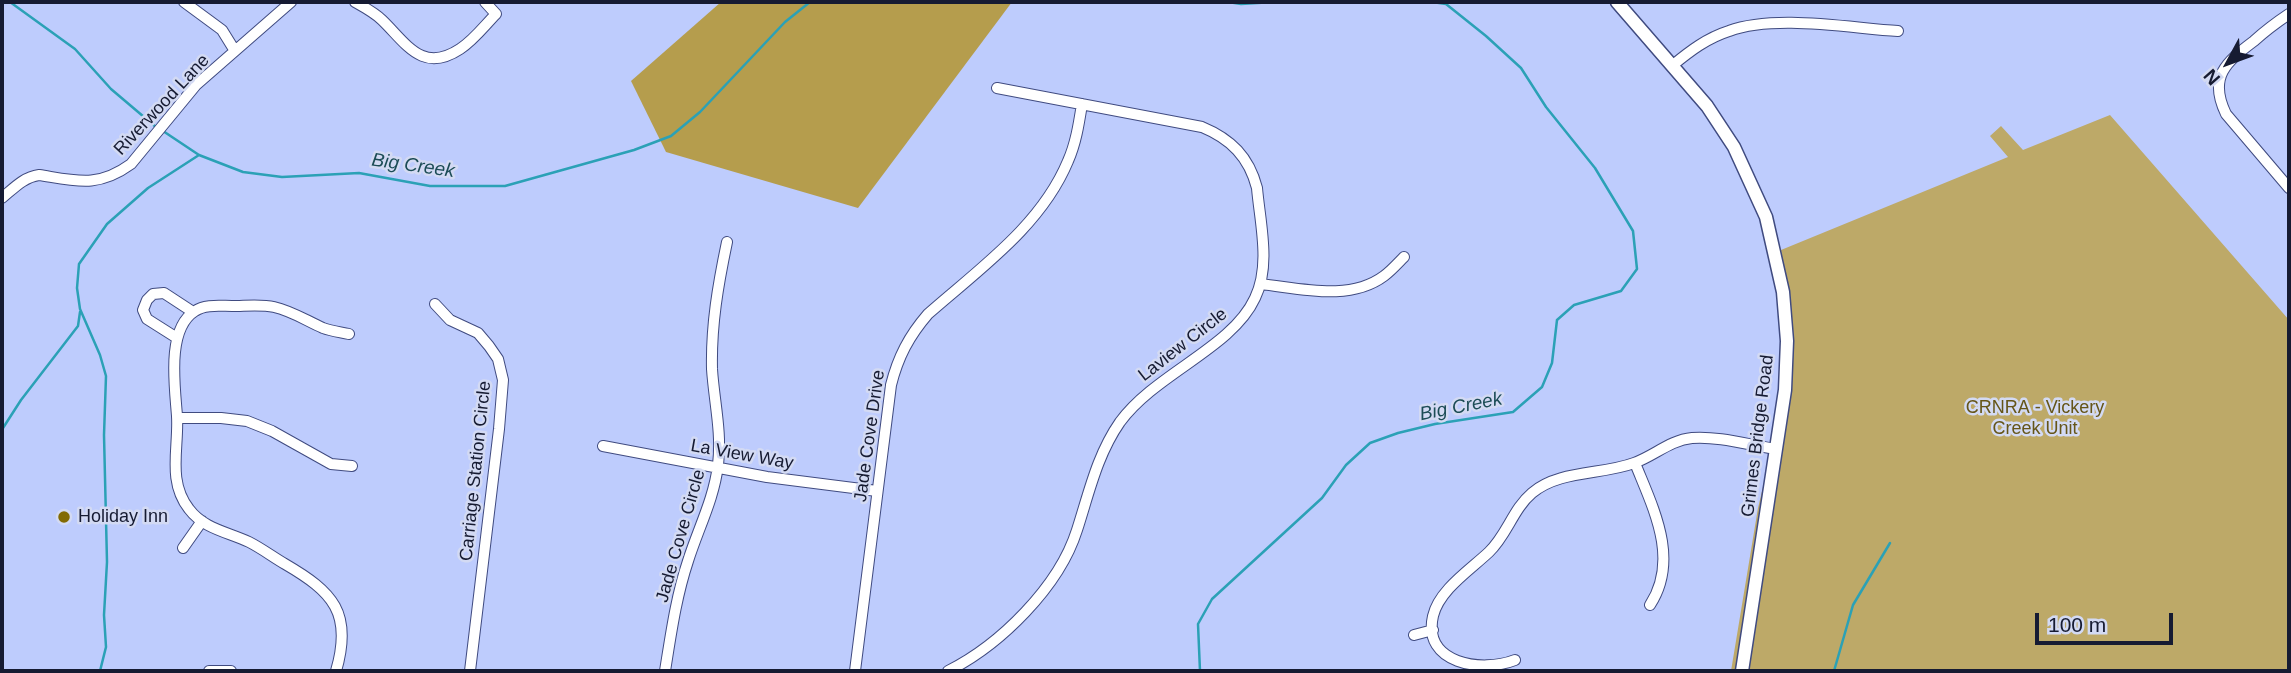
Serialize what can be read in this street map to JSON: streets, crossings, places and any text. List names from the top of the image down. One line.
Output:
{"streets":{"street":["Riverwood Lane","Laview Circle","Jade Cove Drive","Grimes Bridge Road","La View Way","Carriage Station Circle","Jade Cove Circle"]},"crossings":[["Laview Circle","Jade Cove Drive"],["Jade Cove Drive","La View Way"],["La View Way","Jade Cove Circle"]],"water":["Big Creek"],"parks":["CRNRA - Vickery Creek Unit"],"places":["Holiday Inn"],"scale_bar":"100 m","north":"bottom left"}
